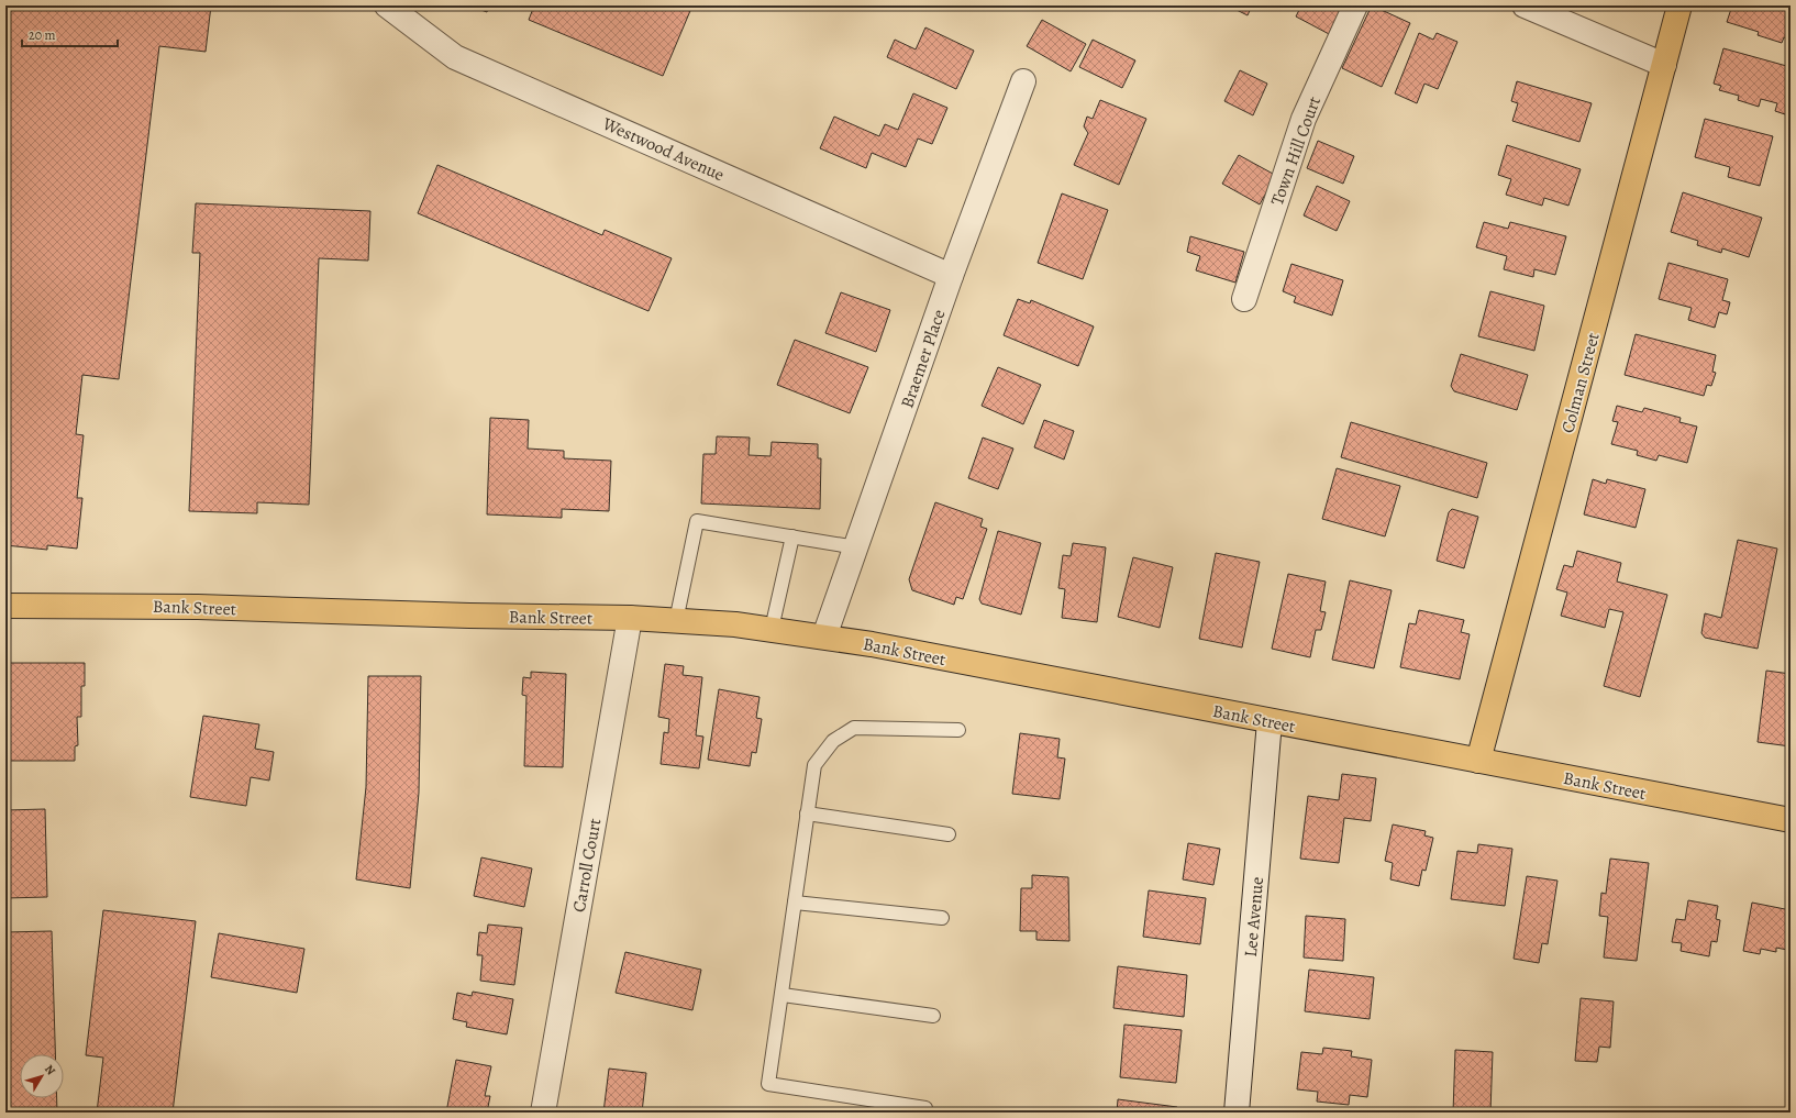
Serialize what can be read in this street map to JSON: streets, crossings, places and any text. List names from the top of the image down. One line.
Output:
{"streets":{"main road":["Colman Street","Bank Street"],"street":["Westwood Avenue","Town Hill Court","Braemer Place","Carroll Court","Lee Avenue"]},"crossings":[["Westwood Avenue","Braemer Place"],["Braemer Place","Bank Street"],["Colman Street","Bank Street"],["Bank Street","Carroll Court"],["Bank Street","Lee Avenue"]],"scale_bar":"20 m","north":"top right"}
